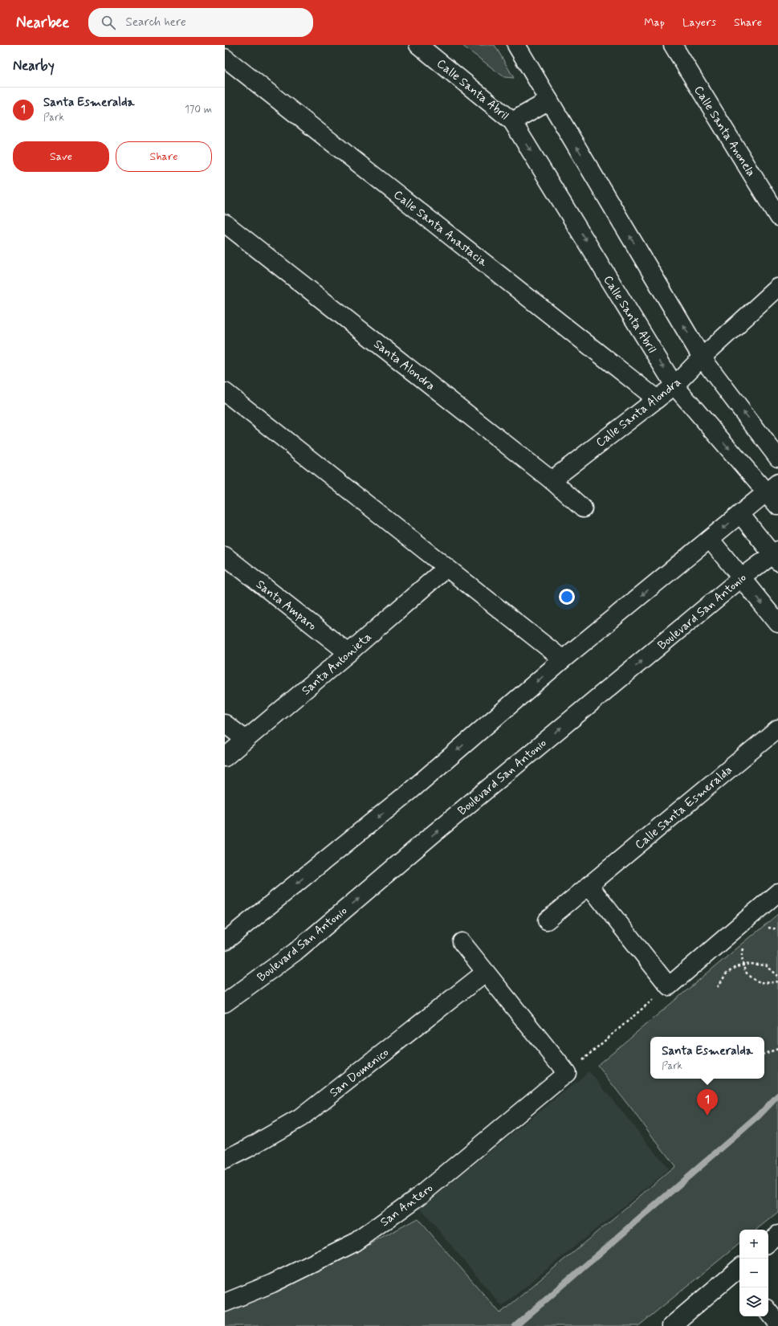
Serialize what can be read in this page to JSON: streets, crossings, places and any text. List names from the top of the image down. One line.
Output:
{"streets":{"street":["Calle Santa Abril","Calle Santa Anonela","Calle Santa Anastacia","Santa Alondra","Calle Santa Alondra","Santa Amparo","Boulevard San Antonio","Santa Antonieta","Calle Santa Esmeralda","San Domenico","San Antero"]},"crossings":[["Calle Santa Abril","Calle Santa Alondra"],["Calle Santa Anastacia","Calle Santa Alondra"],["Santa Alondra","Calle Santa Alondra"],["Santa Amparo","Santa Antonieta"]],"page":{"header":"Nearbee","search":"Search here","nav":["Map","Layers","Share"],"heading":"Nearby","list":[{"mark":"1","name":"Santa Esmeralda","note":"Park","value":"170 m"}],"buttons":["Save","Share"],"popup":["Santa Esmeralda","Park"],"pins":"1","map_buttons":["+","−"]}}
